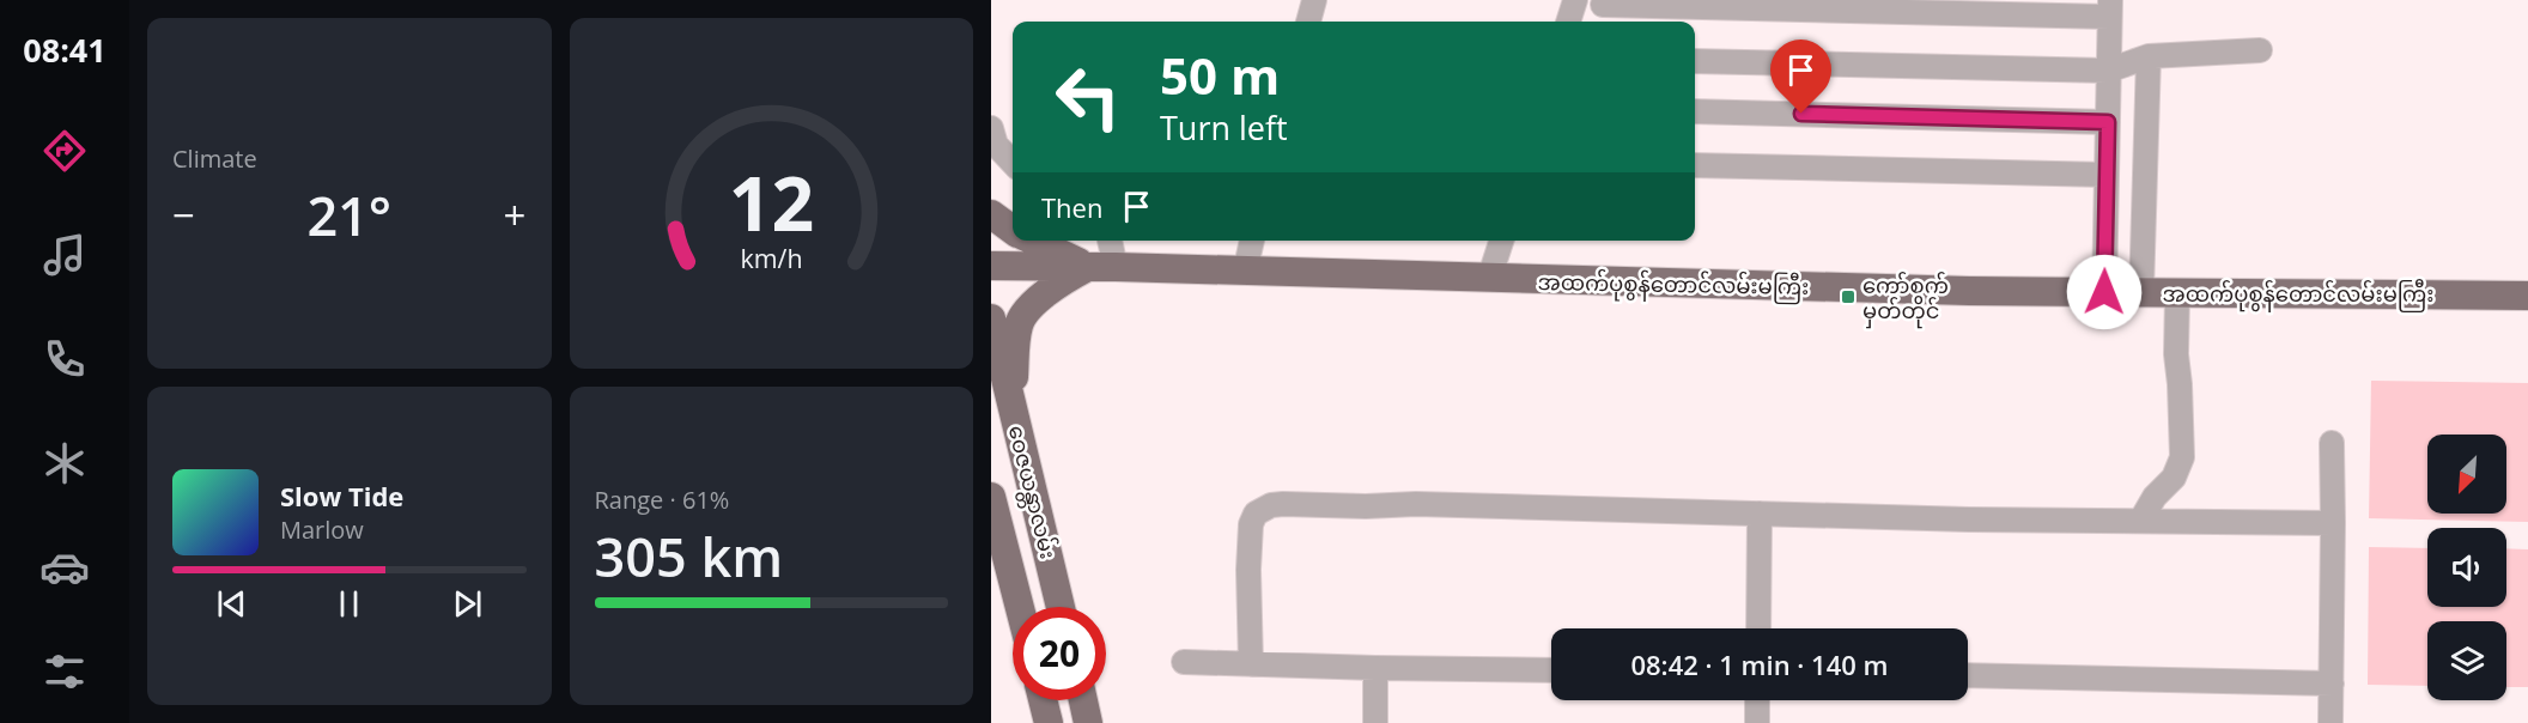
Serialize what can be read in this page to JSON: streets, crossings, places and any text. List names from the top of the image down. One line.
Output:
{"streets":{"main road":["အထက်ပုစွန်တောင်လမ်းမကြီး","ဝေဇယန္တာလမ်း"]},"places":{"transit":["ကော်စက် မှတ်တိုင်"]},"north":"bottom left","page":{"tabs":"08:41","tile":["Climate",["Range · 61%","305 km"]],"turn":["50 m","Turn left"],"then":"Then","heat":["−","21°","+"],"song":["Slow Tide","Marlow"],"limit":"20","trip":"08:42 · 1 min · 140 m","gauge":["12","km/h"]}}
